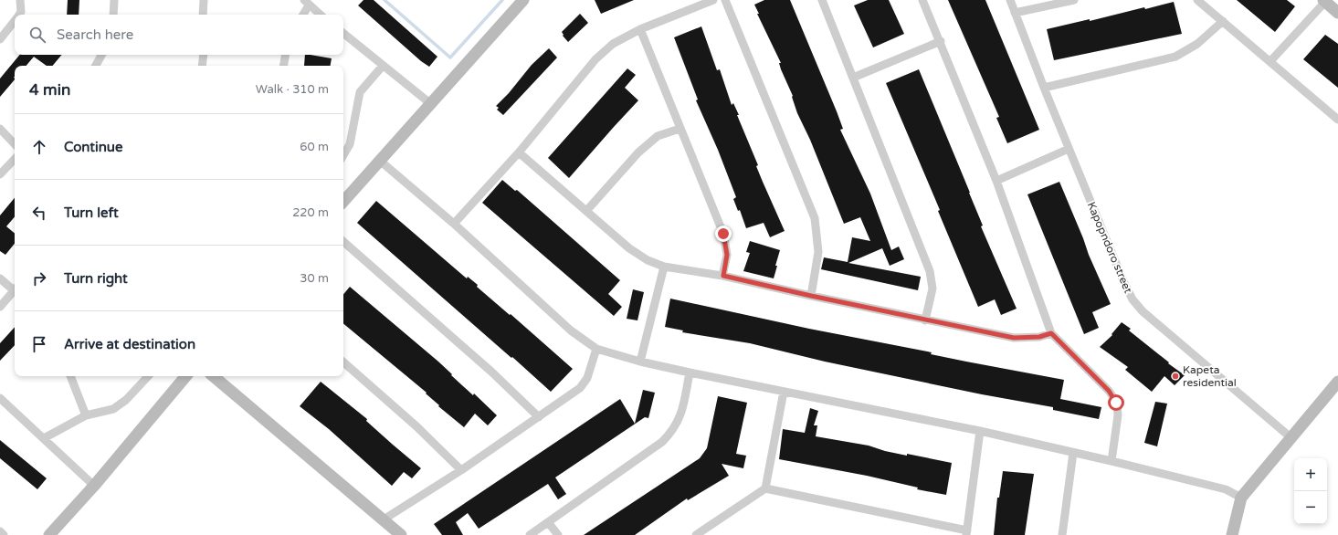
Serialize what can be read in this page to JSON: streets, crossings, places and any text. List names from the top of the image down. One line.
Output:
{"streets":{"street":["Kapopndoro street"]},"places":["Kapeta residential"],"page":{"search":"Search here","heading":["4 min","Walk · 310 m"],"list":[["Continue","60 m"],["Turn left","220 m"],["Turn right","30 m"],"Arrive at destination"],"map_buttons":["+","−"]}}
